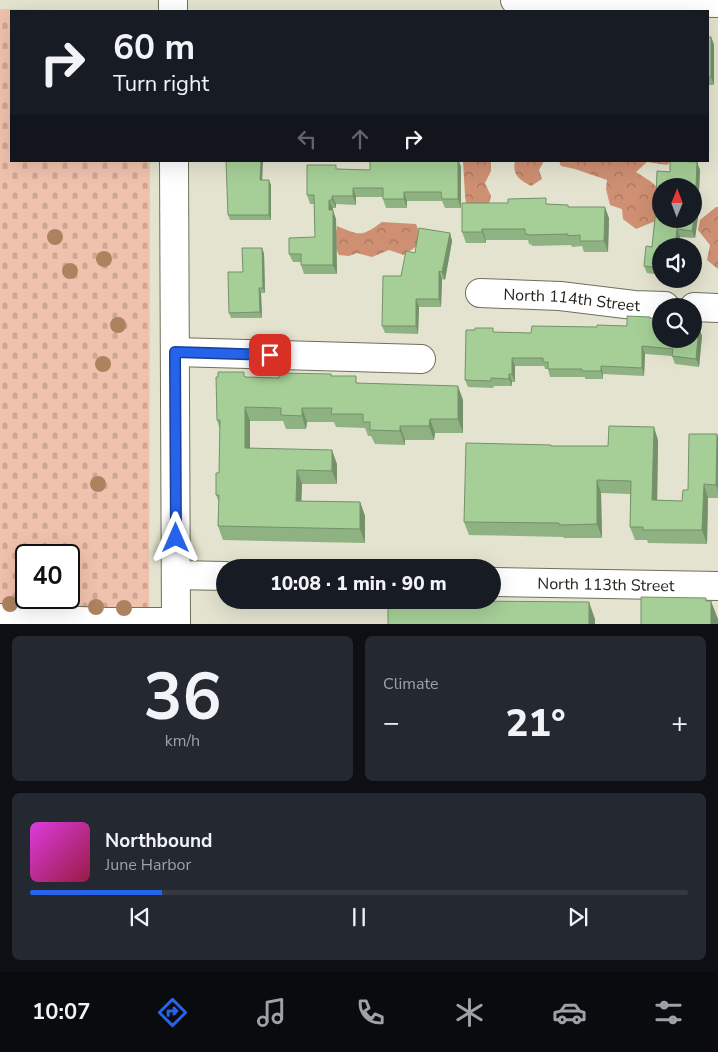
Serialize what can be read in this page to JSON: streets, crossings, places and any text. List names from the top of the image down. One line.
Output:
{"streets":{"street":["North 114th Street","North 113th Street"]},"north":"top","page":{"turn":["60 m","Turn right"],"limit":"40","trip":"10:08 · 1 min · 90 m","tile":[["36","km/h"],"Climate"],"heat":["−","21°","+"],"song":["Northbound","June Harbor"],"tabs":"10:07"}}
